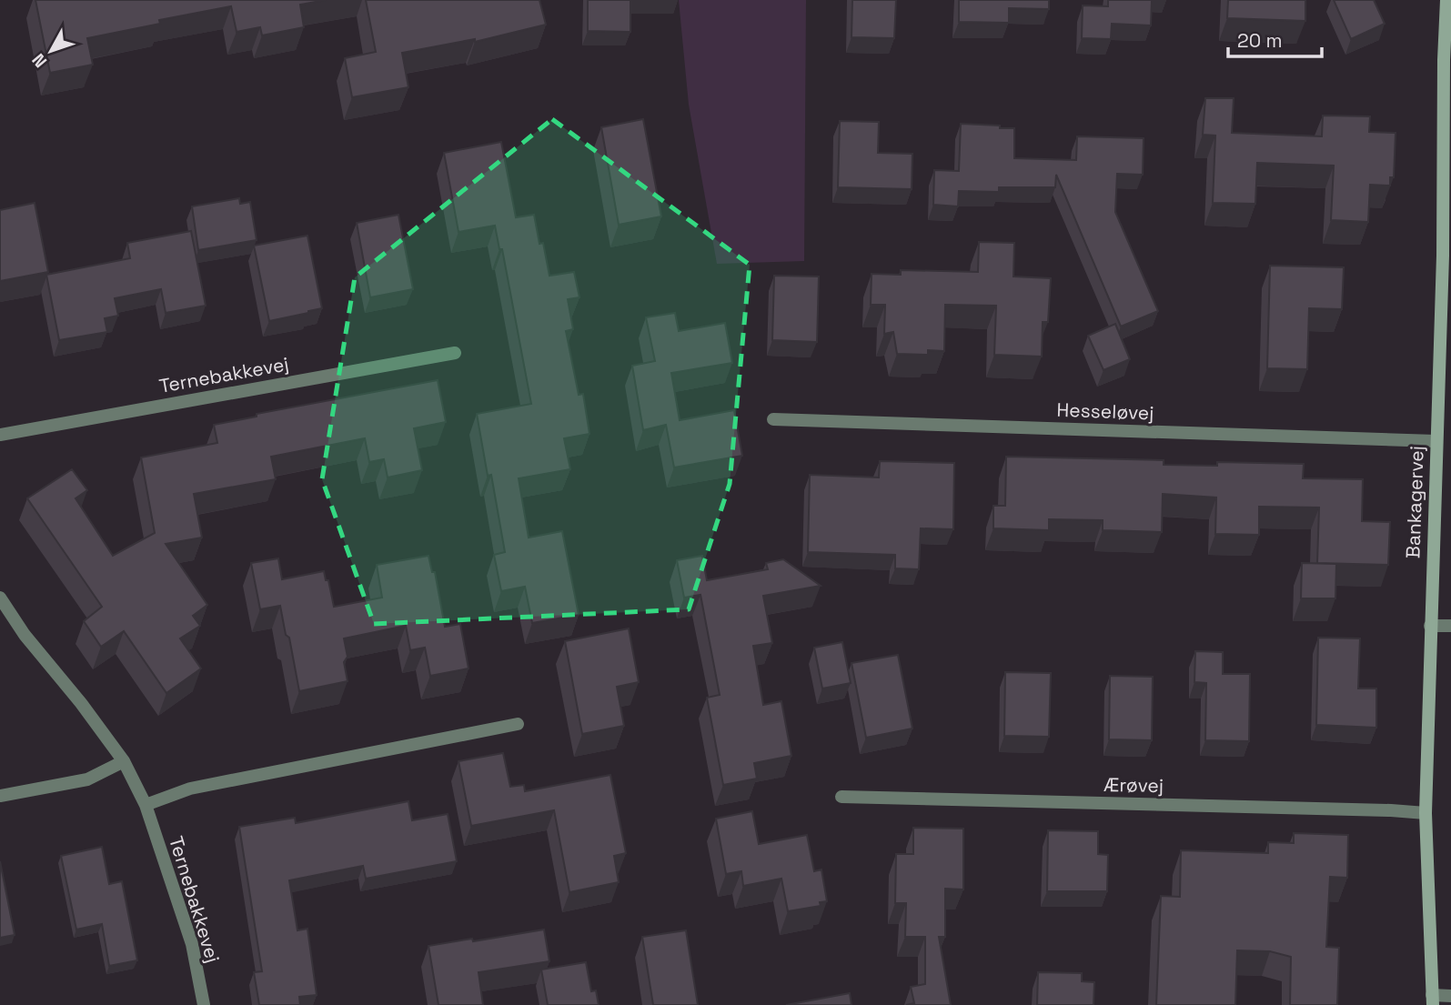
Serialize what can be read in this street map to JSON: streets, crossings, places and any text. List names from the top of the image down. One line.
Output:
{"streets":{"street":["Ternebakkevej","Hesseløvej","Bankagervej","Ærøvej"]},"crossings":[["Hesseløvej","Bankagervej"],["Bankagervej","Ærøvej"]],"scale_bar":"20 m","north":"bottom left"}
